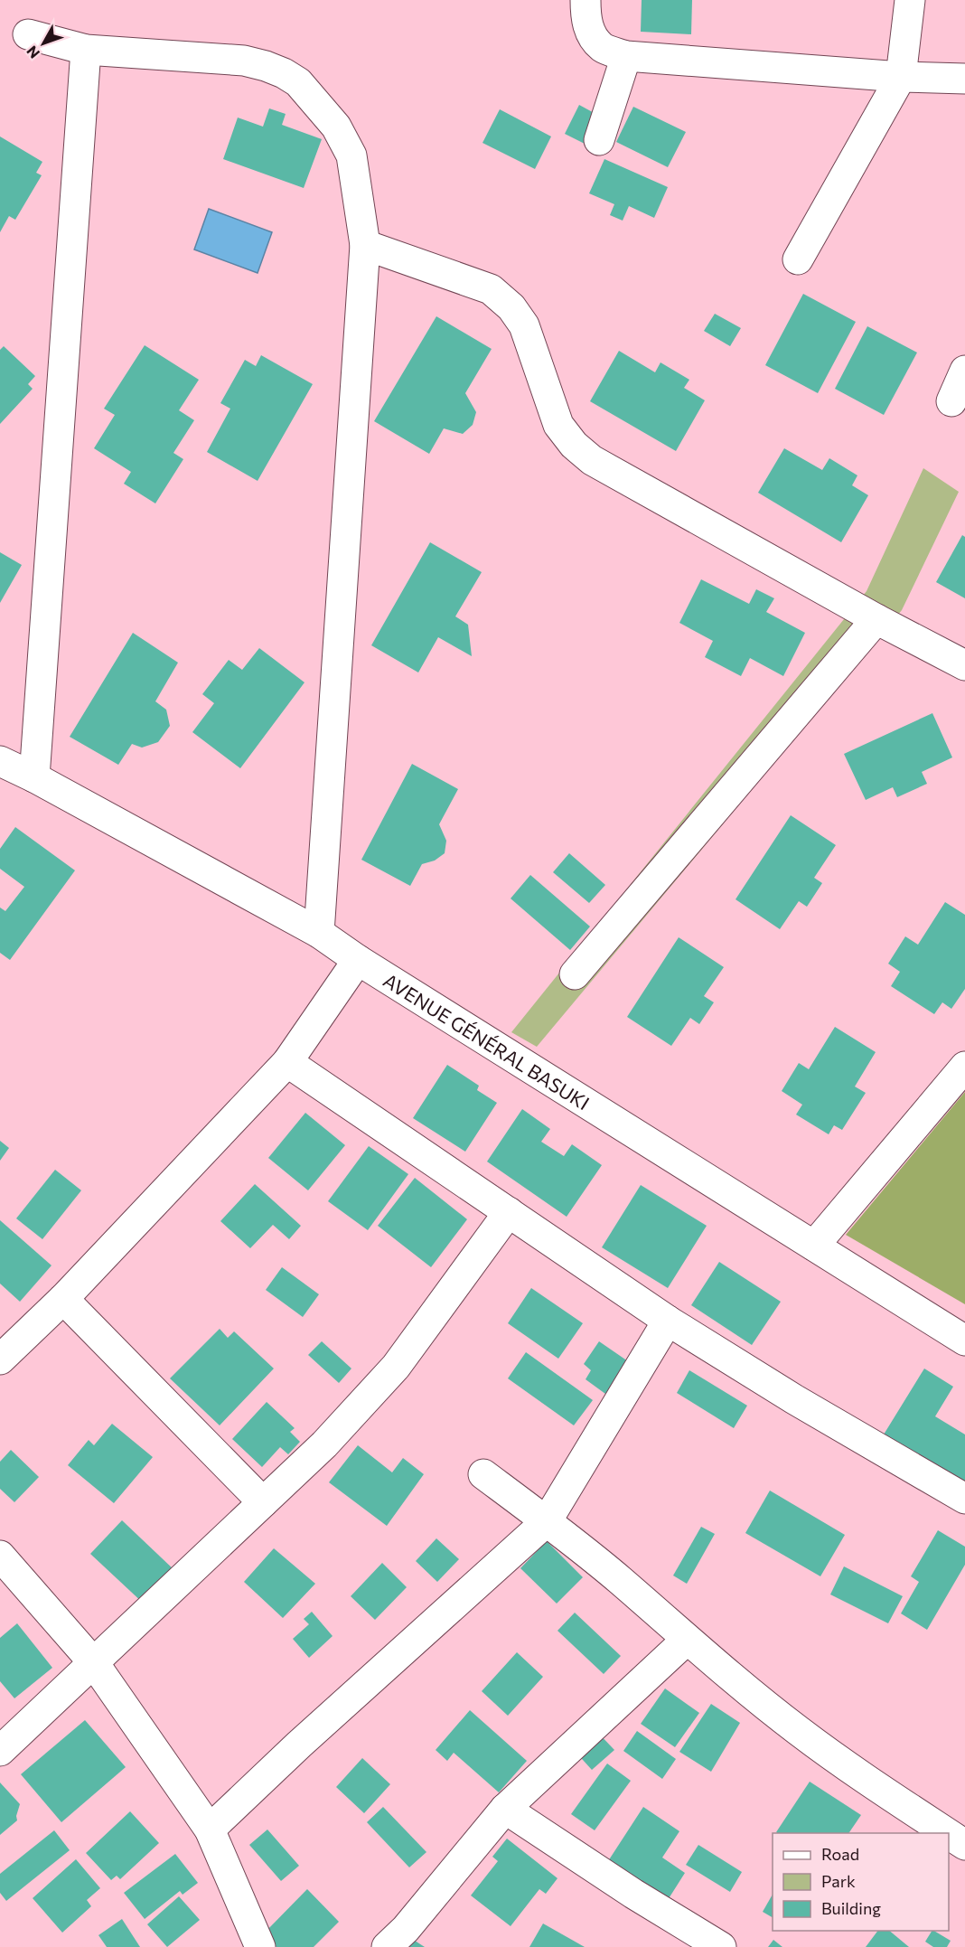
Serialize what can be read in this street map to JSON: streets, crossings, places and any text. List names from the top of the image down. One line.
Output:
{"streets":{"street":["AVENUE GÉNÉRAL BASUKI"]},"legend":["Road","Park","Building"],"north":"bottom left"}
